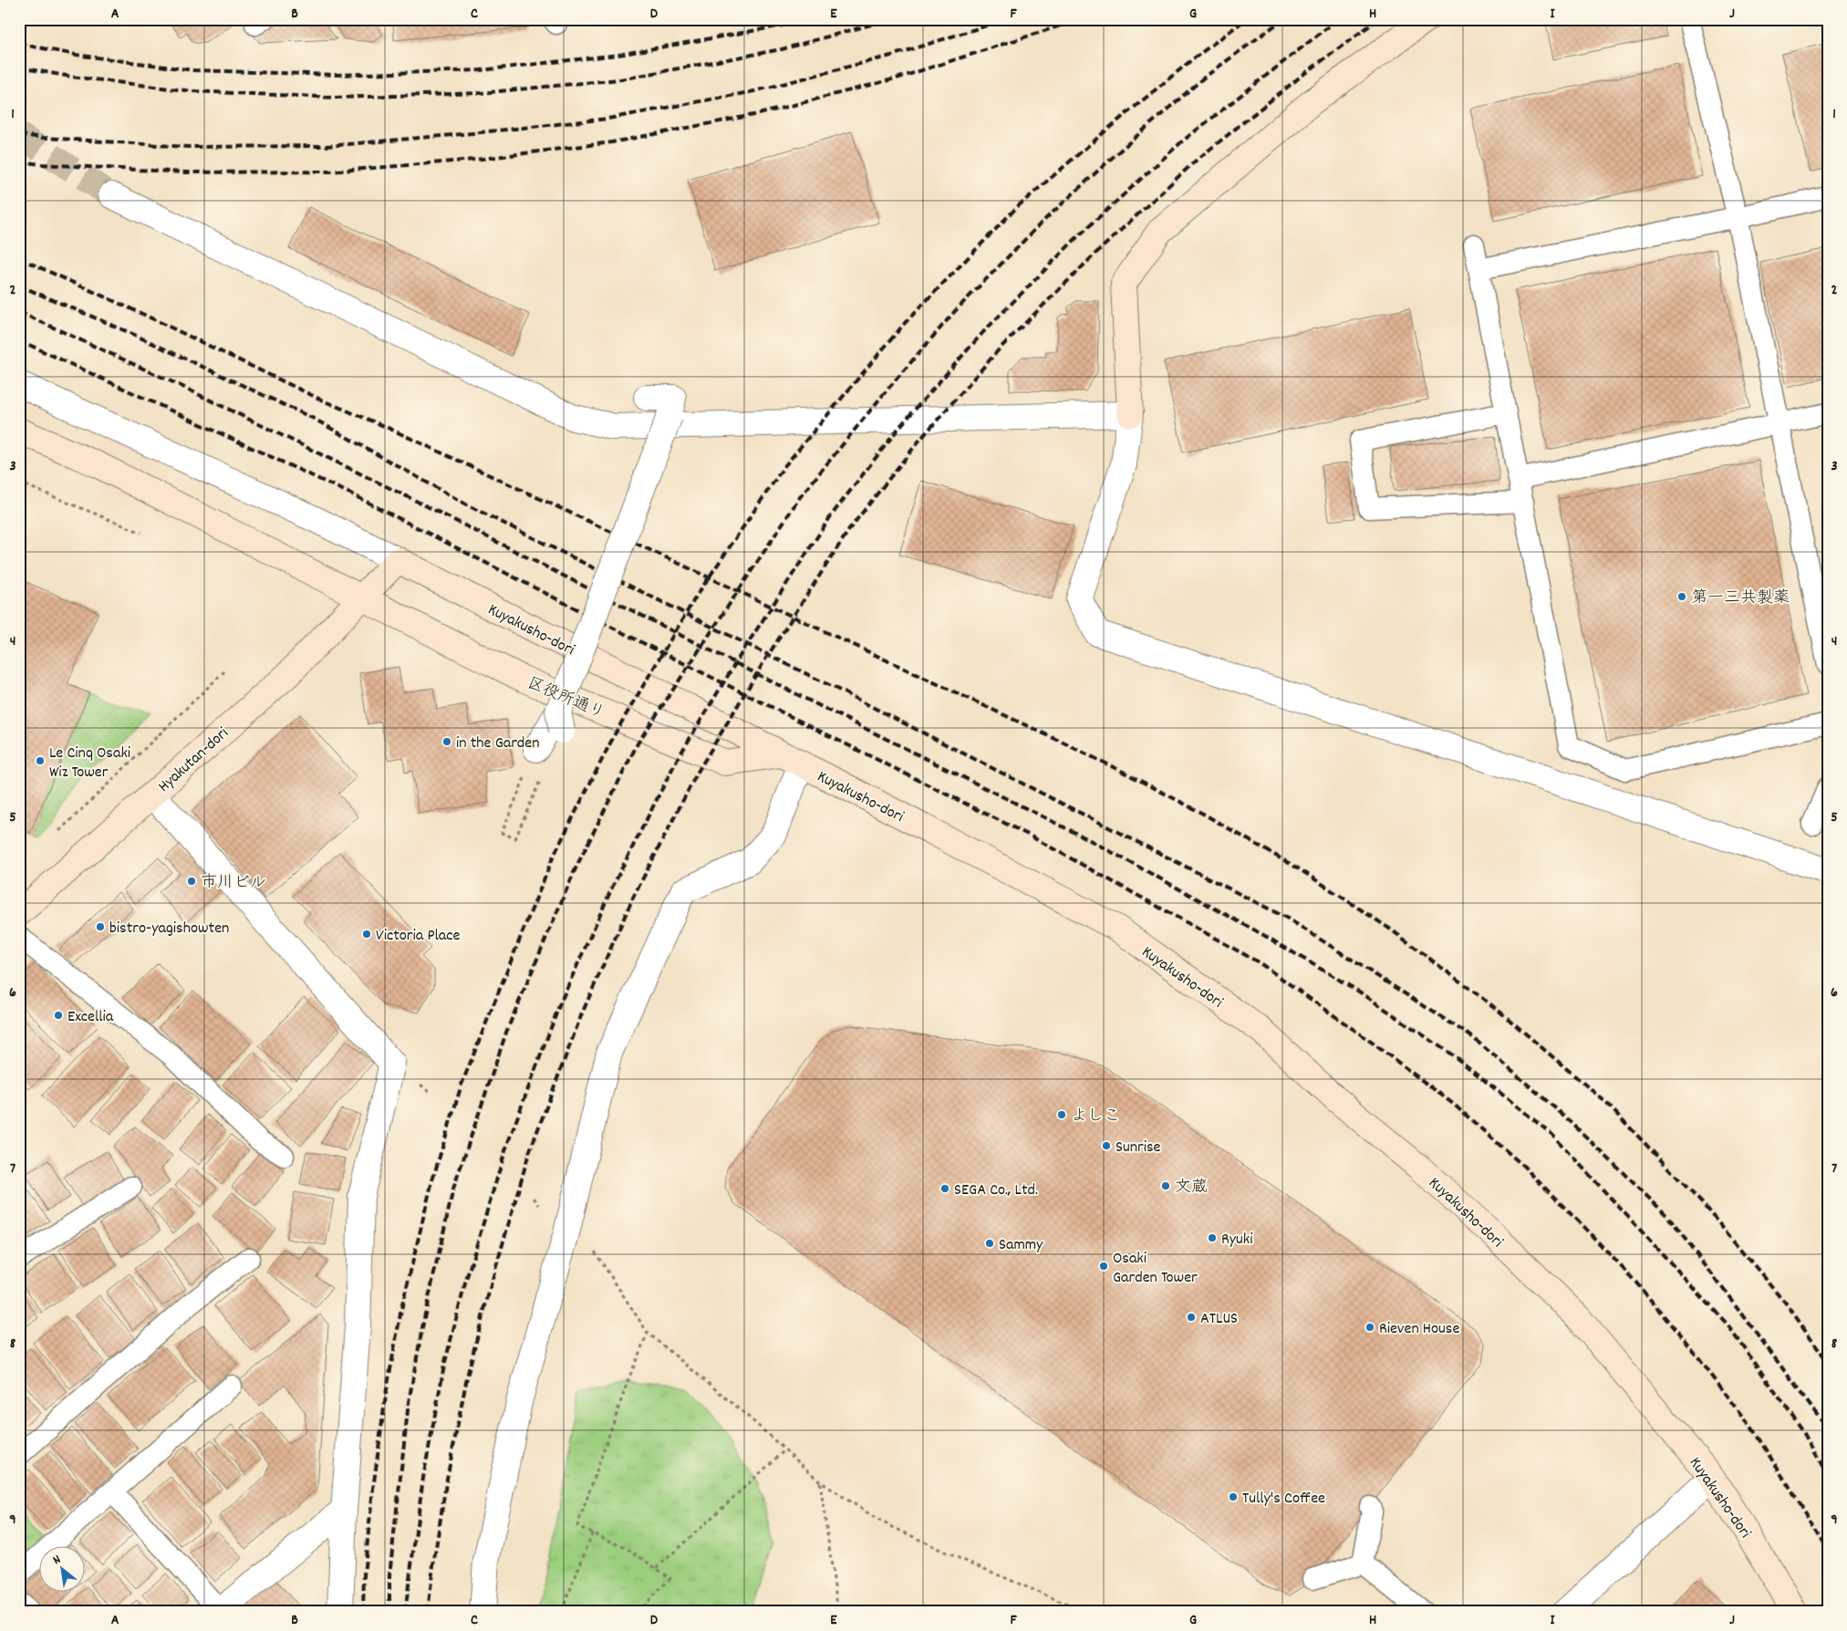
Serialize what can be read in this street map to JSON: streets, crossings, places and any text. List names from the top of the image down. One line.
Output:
{"streets":{"street":["Kuyakusho-dori","区役所通り","Hyakutan-dori"]},"crossings":[["Kuyakusho-dori","区役所通り"],["Kuyakusho-dori","Hyakutan-dori"],["区役所通り","Hyakutan-dori"]],"places":["第一三共製薬","in the Garden","Le Cinq Osaki Wiz Tower","市川ビル","bistro-yagishowten","Victoria Place","Excellia","よしこ","Sunrise","文蔵","SEGA Co., Ltd.","Ryuki","Sammy","Osaki Garden Tower","ATLUS","Rieven House","Tully's Coffee"],"north":"top left","grid":{"columns":["A","B","C","D","E","F","G","H","I","J"],"rows":["1","2","3","4","5","6","7","8","9"]}}
